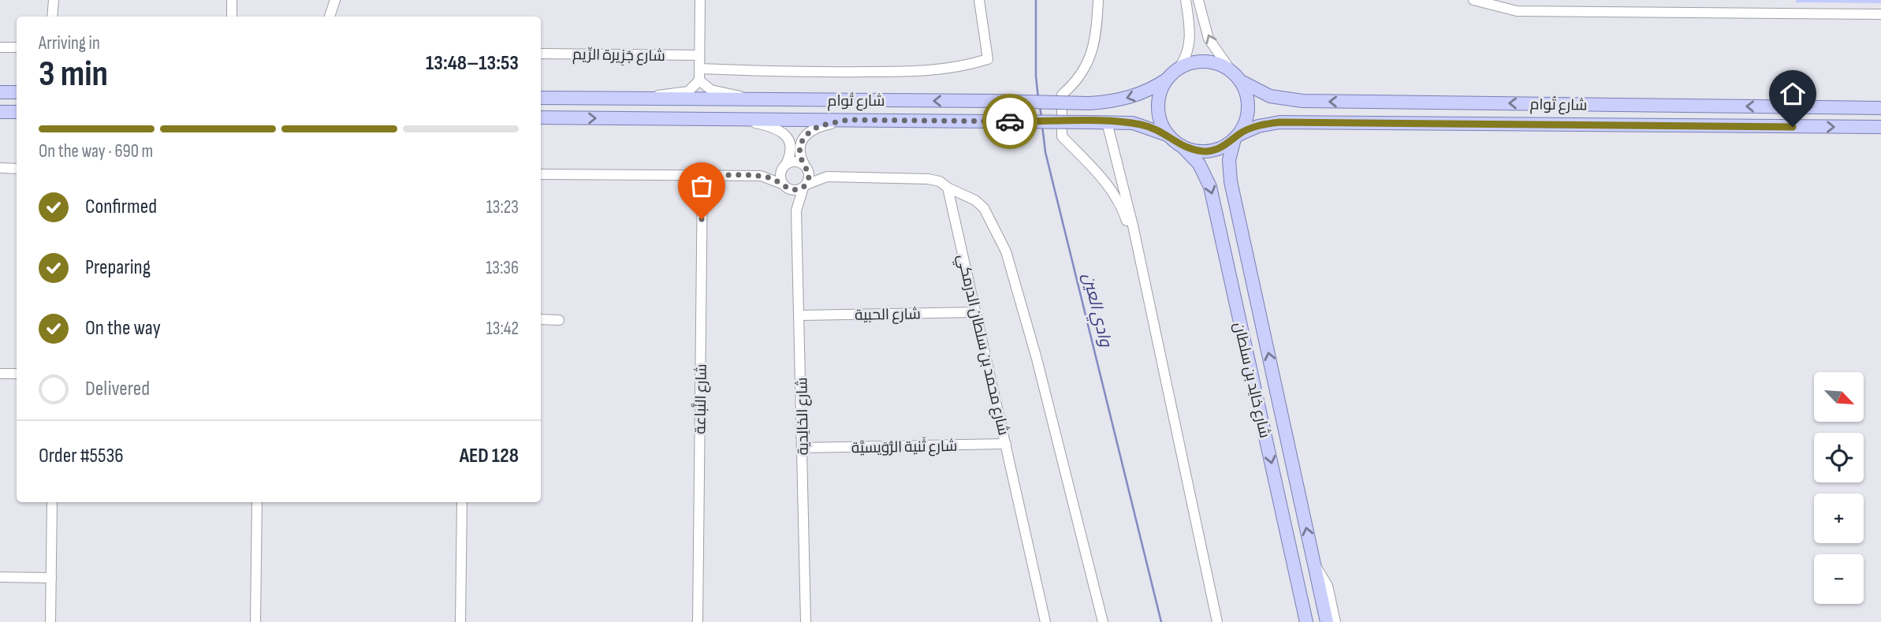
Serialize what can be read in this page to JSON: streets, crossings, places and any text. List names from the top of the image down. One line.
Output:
{"streets":{"main road":["شارع تُوام","شارع خالِد بن سلطان"],"street":["شارع جَزِيرة الرِّيم","شارع الحبية","شارع محمد بن سلطان الدرمكي","شارع النَّباعة","شارع الخالِدية","شارع ثَنية الرُّوَيسيَّة"]},"crossings":[["شارع تُوام","شارع خالِد بن سلطان"],["شارع الحبية","شارع محمد بن سلطان الدرمكي"],["شارع الحبية","شارع الخالِدية"],["شارع محمد بن سلطان الدرمكي","شارع ثَنية الرُّوَيسيَّة"],["شارع الخالِدية","شارع ثَنية الرُّوَيسيَّة"]],"water":["وادي العين"],"north":"bottom right","page":{"heading":["3 min","Arriving in","13:48–13:53"],"panel":["Order #5536","AED 128"],"bar":"On the way · 690 m","list":[["Confirmed","13:23"],["Preparing","13:36"],["On the way","13:42"],"Delivered"],"map_buttons":["+","−"]}}
